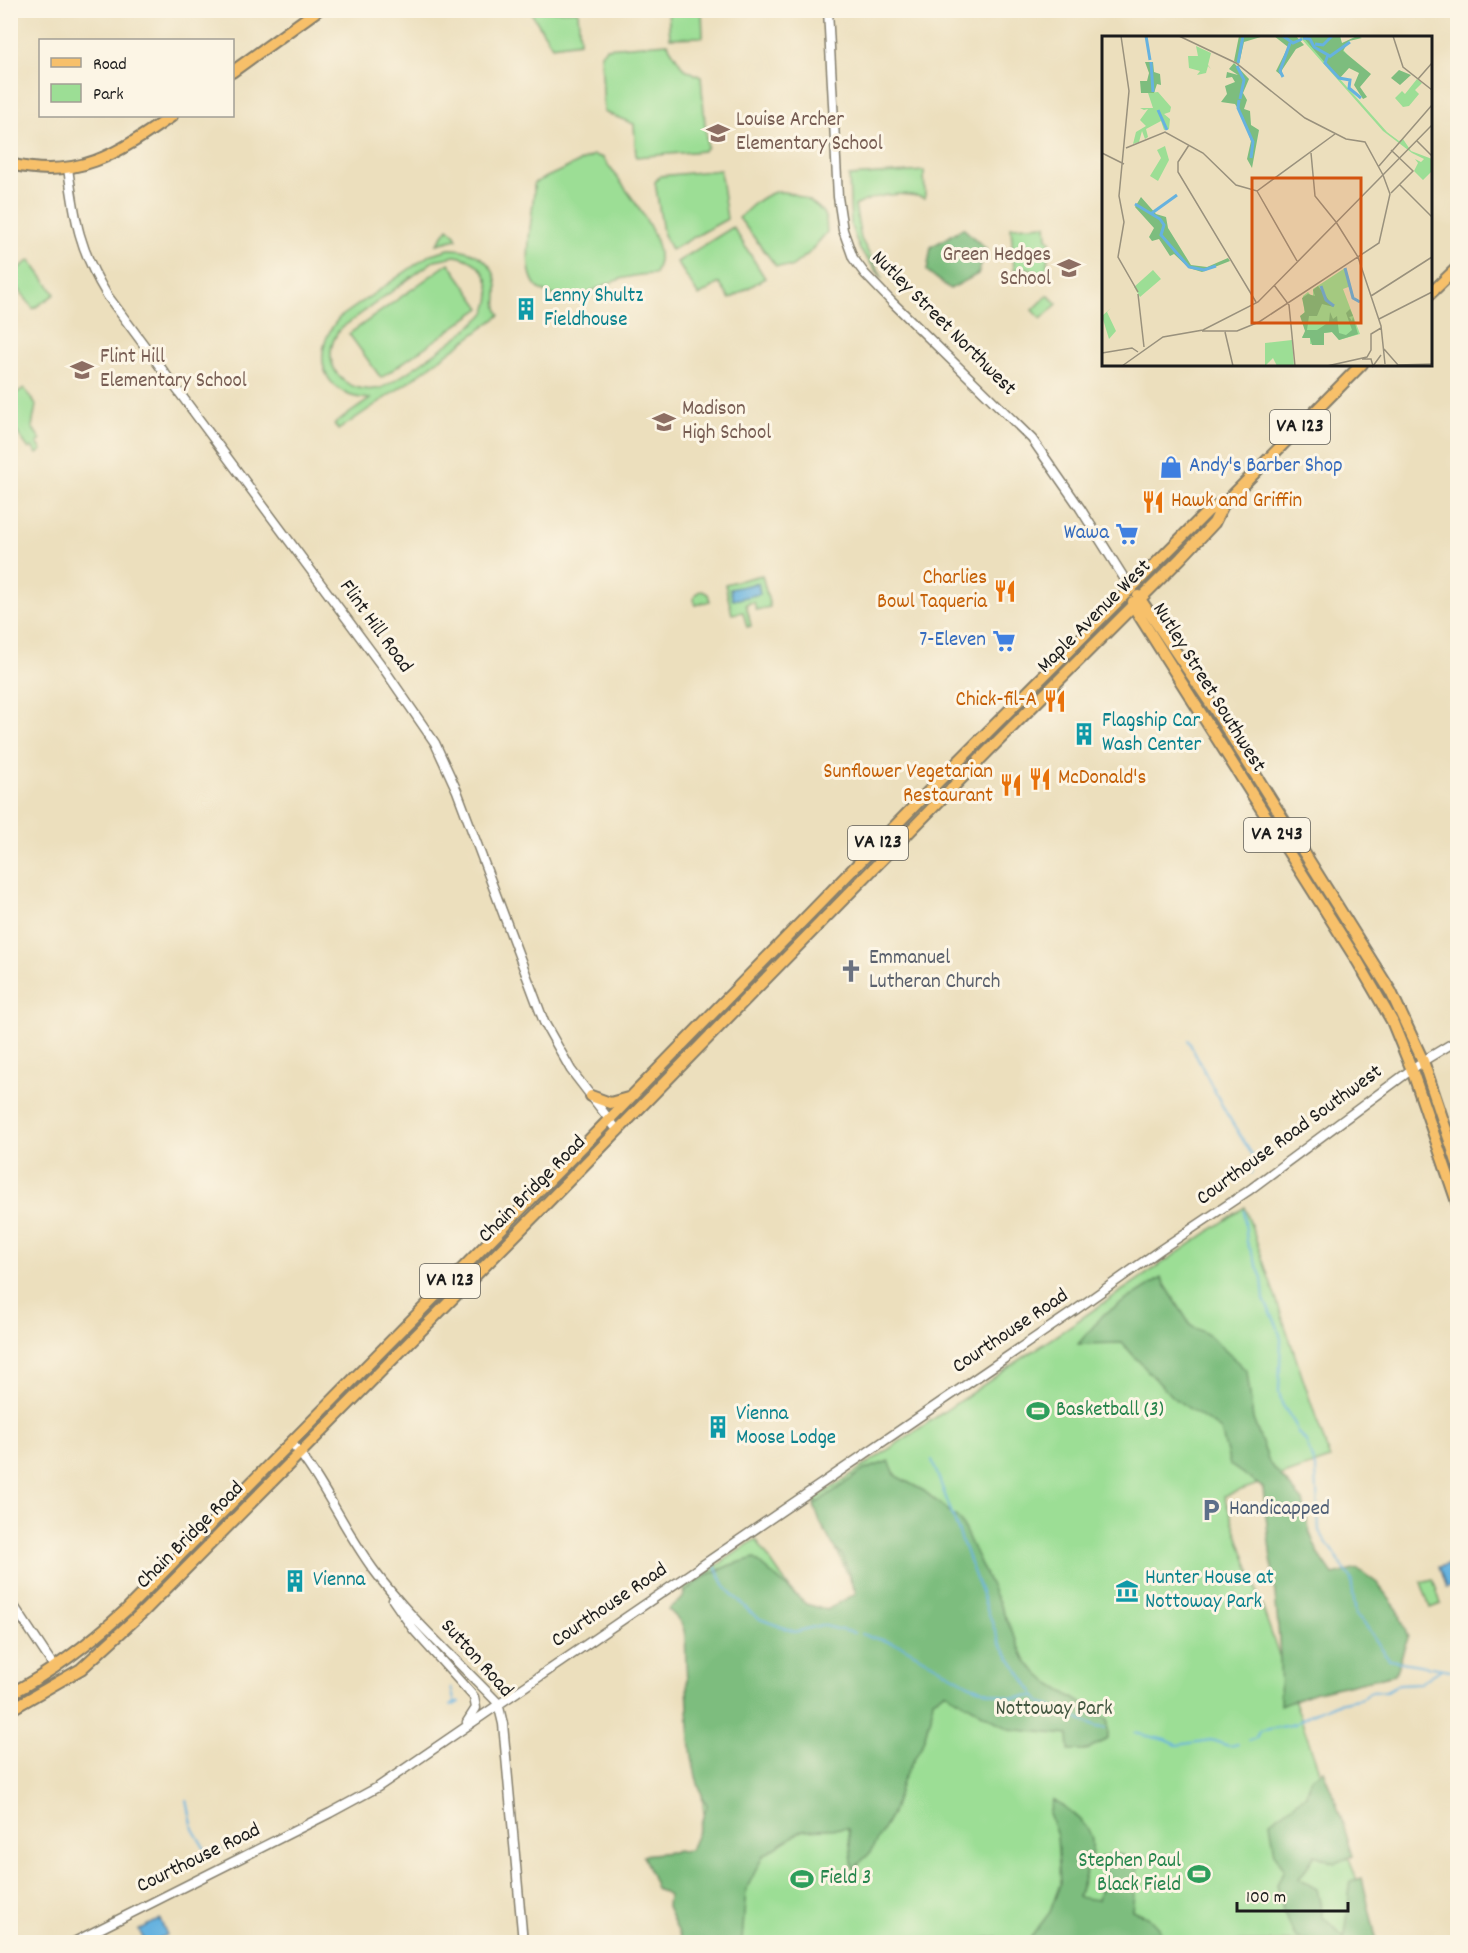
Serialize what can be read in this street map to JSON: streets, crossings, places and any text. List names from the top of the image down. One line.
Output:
{"streets":{"main road":["VA 123","Maple Avenue West","Nutley Street Southwest","VA 243","Chain Bridge Road"],"street":["Nutley Street Northwest","Flint Hill Road","Courthouse Road Southwest","Courthouse Road","Sutton Road"]},"crossings":[["Nutley Street Northwest","Maple Avenue West"],["Nutley Street Northwest","Nutley Street Southwest"],["Maple Avenue West","Nutley Street Southwest"],["Maple Avenue West","Chain Bridge Road"],["Flint Hill Road","Chain Bridge Road"],["Nutley Street Southwest","Courthouse Road Southwest"],["Courthouse Road Southwest","Courthouse Road"],["Chain Bridge Road","Sutton Road"],["Courthouse Road","Sutton Road"]],"parks":["Nottoway Park"],"places":{"school or university":["Louise Archer Elementary School","Green Hedges School","Flint Hill Elementary School","Madison High School"],"building":["Lenny Shultz Fieldhouse","Flagship Car Wash Center","Vienna Moose Lodge","Vienna"],"shop":["Andy's Barber Shop"],"restaurant":["Hawk and Griffin","Charlies Bowl Taqueria","Chick-fil-A","McDonald's","Sunflower Vegetarian Restaurant"],"supermarket":["Wawa","7-Eleven"],"church":["Emmanuel Lutheran Church"],"sports":["Basketball (3)","Stephen Paul Black Field","Field 3"],"parking":["Handicapped"],"museum":["Hunter House at Nottoway Park"]},"legend":["Road","Park"],"scale_bar":"100 m"}
